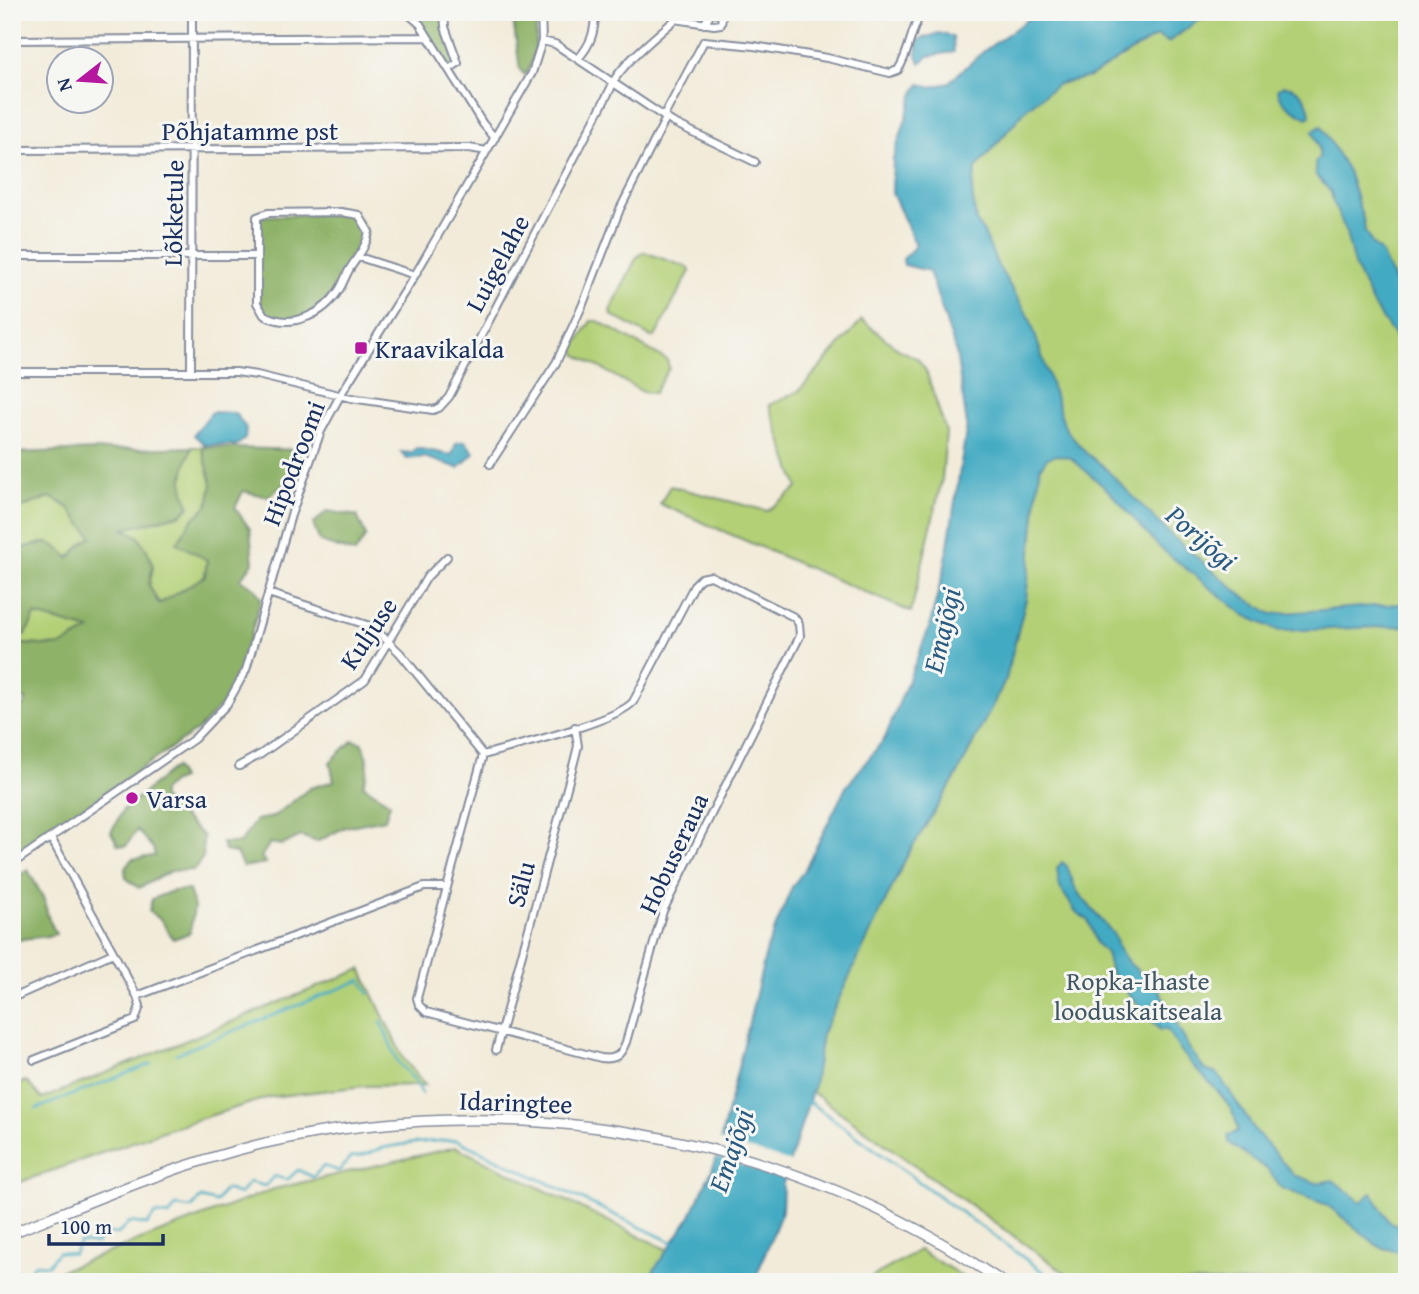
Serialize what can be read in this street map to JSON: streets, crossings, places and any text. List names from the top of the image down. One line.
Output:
{"streets":{"main road":["Idaringtee"],"street":["Põhjatamme pst","Lõkketule","Luigelahe","Hipodroomi","Kuljuse","Hobuseraua","Sälu"]},"crossings":[["Põhjatamme pst","Lõkketule"],["Põhjatamme pst","Hipodroomi"],["Luigelahe","Hipodroomi"],["Hobuseraua","Sälu"]],"water":["Porijõgi","Emajõgi"],"parks":["Ropka-Ihaste looduskaitseala"],"places":{"transit":["Kraavikalda"],"other":["Varsa"]},"scale_bar":"100 m","north":"left"}
